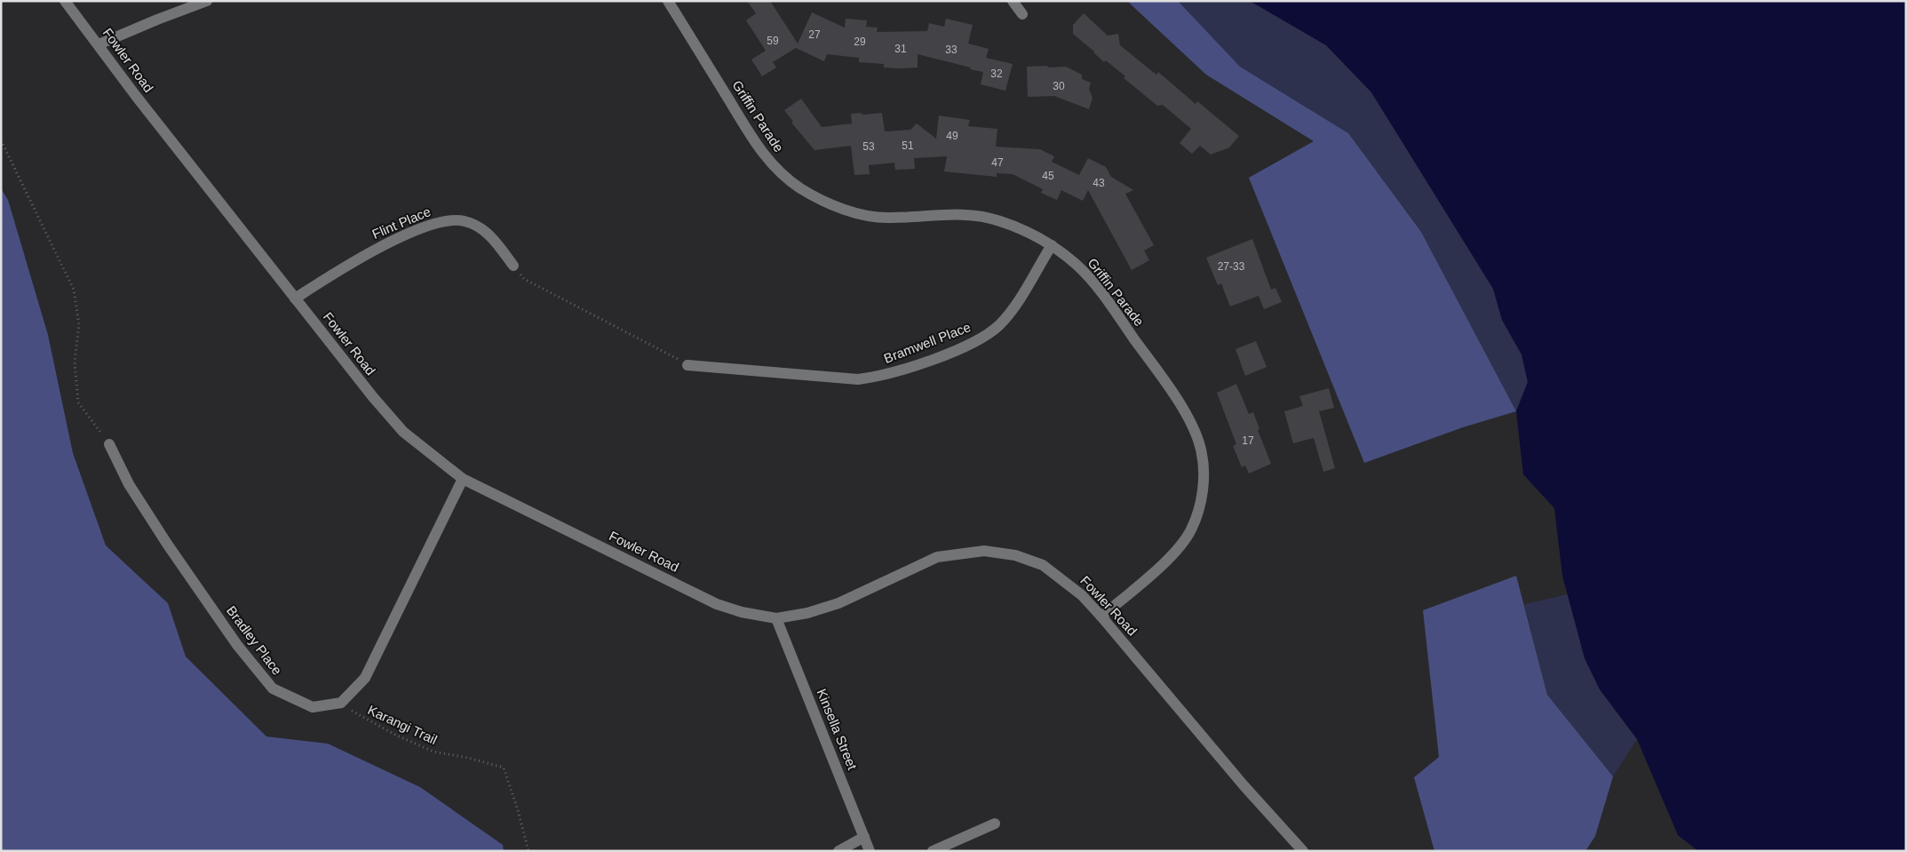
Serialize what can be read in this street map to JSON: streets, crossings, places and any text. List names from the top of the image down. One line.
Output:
{"streets":{"street":["Fowler Road","Griffin Parade","Flint Place","Bramwell Place","Bradley Place","Kinsella Street"],"path":["Karangi Trail"]},"crossings":[["Fowler Road","Griffin Parade"],["Fowler Road","Flint Place"],["Fowler Road","Kinsella Street"],["Griffin Parade","Bramwell Place"],["Bradley Place","Karangi Trail"]],"house_numbers":["27","59","29","31","33","32","30","49","51","53","47","45","43","27-33","17"]}
